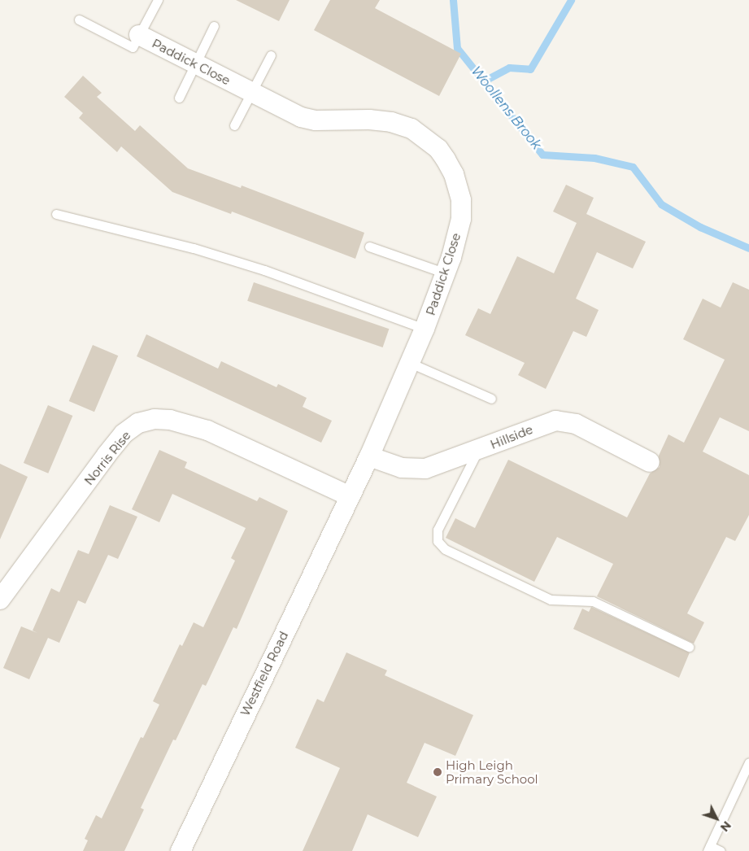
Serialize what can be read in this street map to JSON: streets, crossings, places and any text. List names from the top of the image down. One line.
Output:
{"streets":{"street":["Paddick Close","Hillside","Norris Rise","Westfield Road"]},"crossings":[["Paddick Close","Hillside"],["Paddick Close","Norris Rise"],["Paddick Close","Westfield Road"],["Norris Rise","Westfield Road"]],"water":["Woollens Brook"],"places":["High Leigh Primary School"],"north":"bottom right"}
